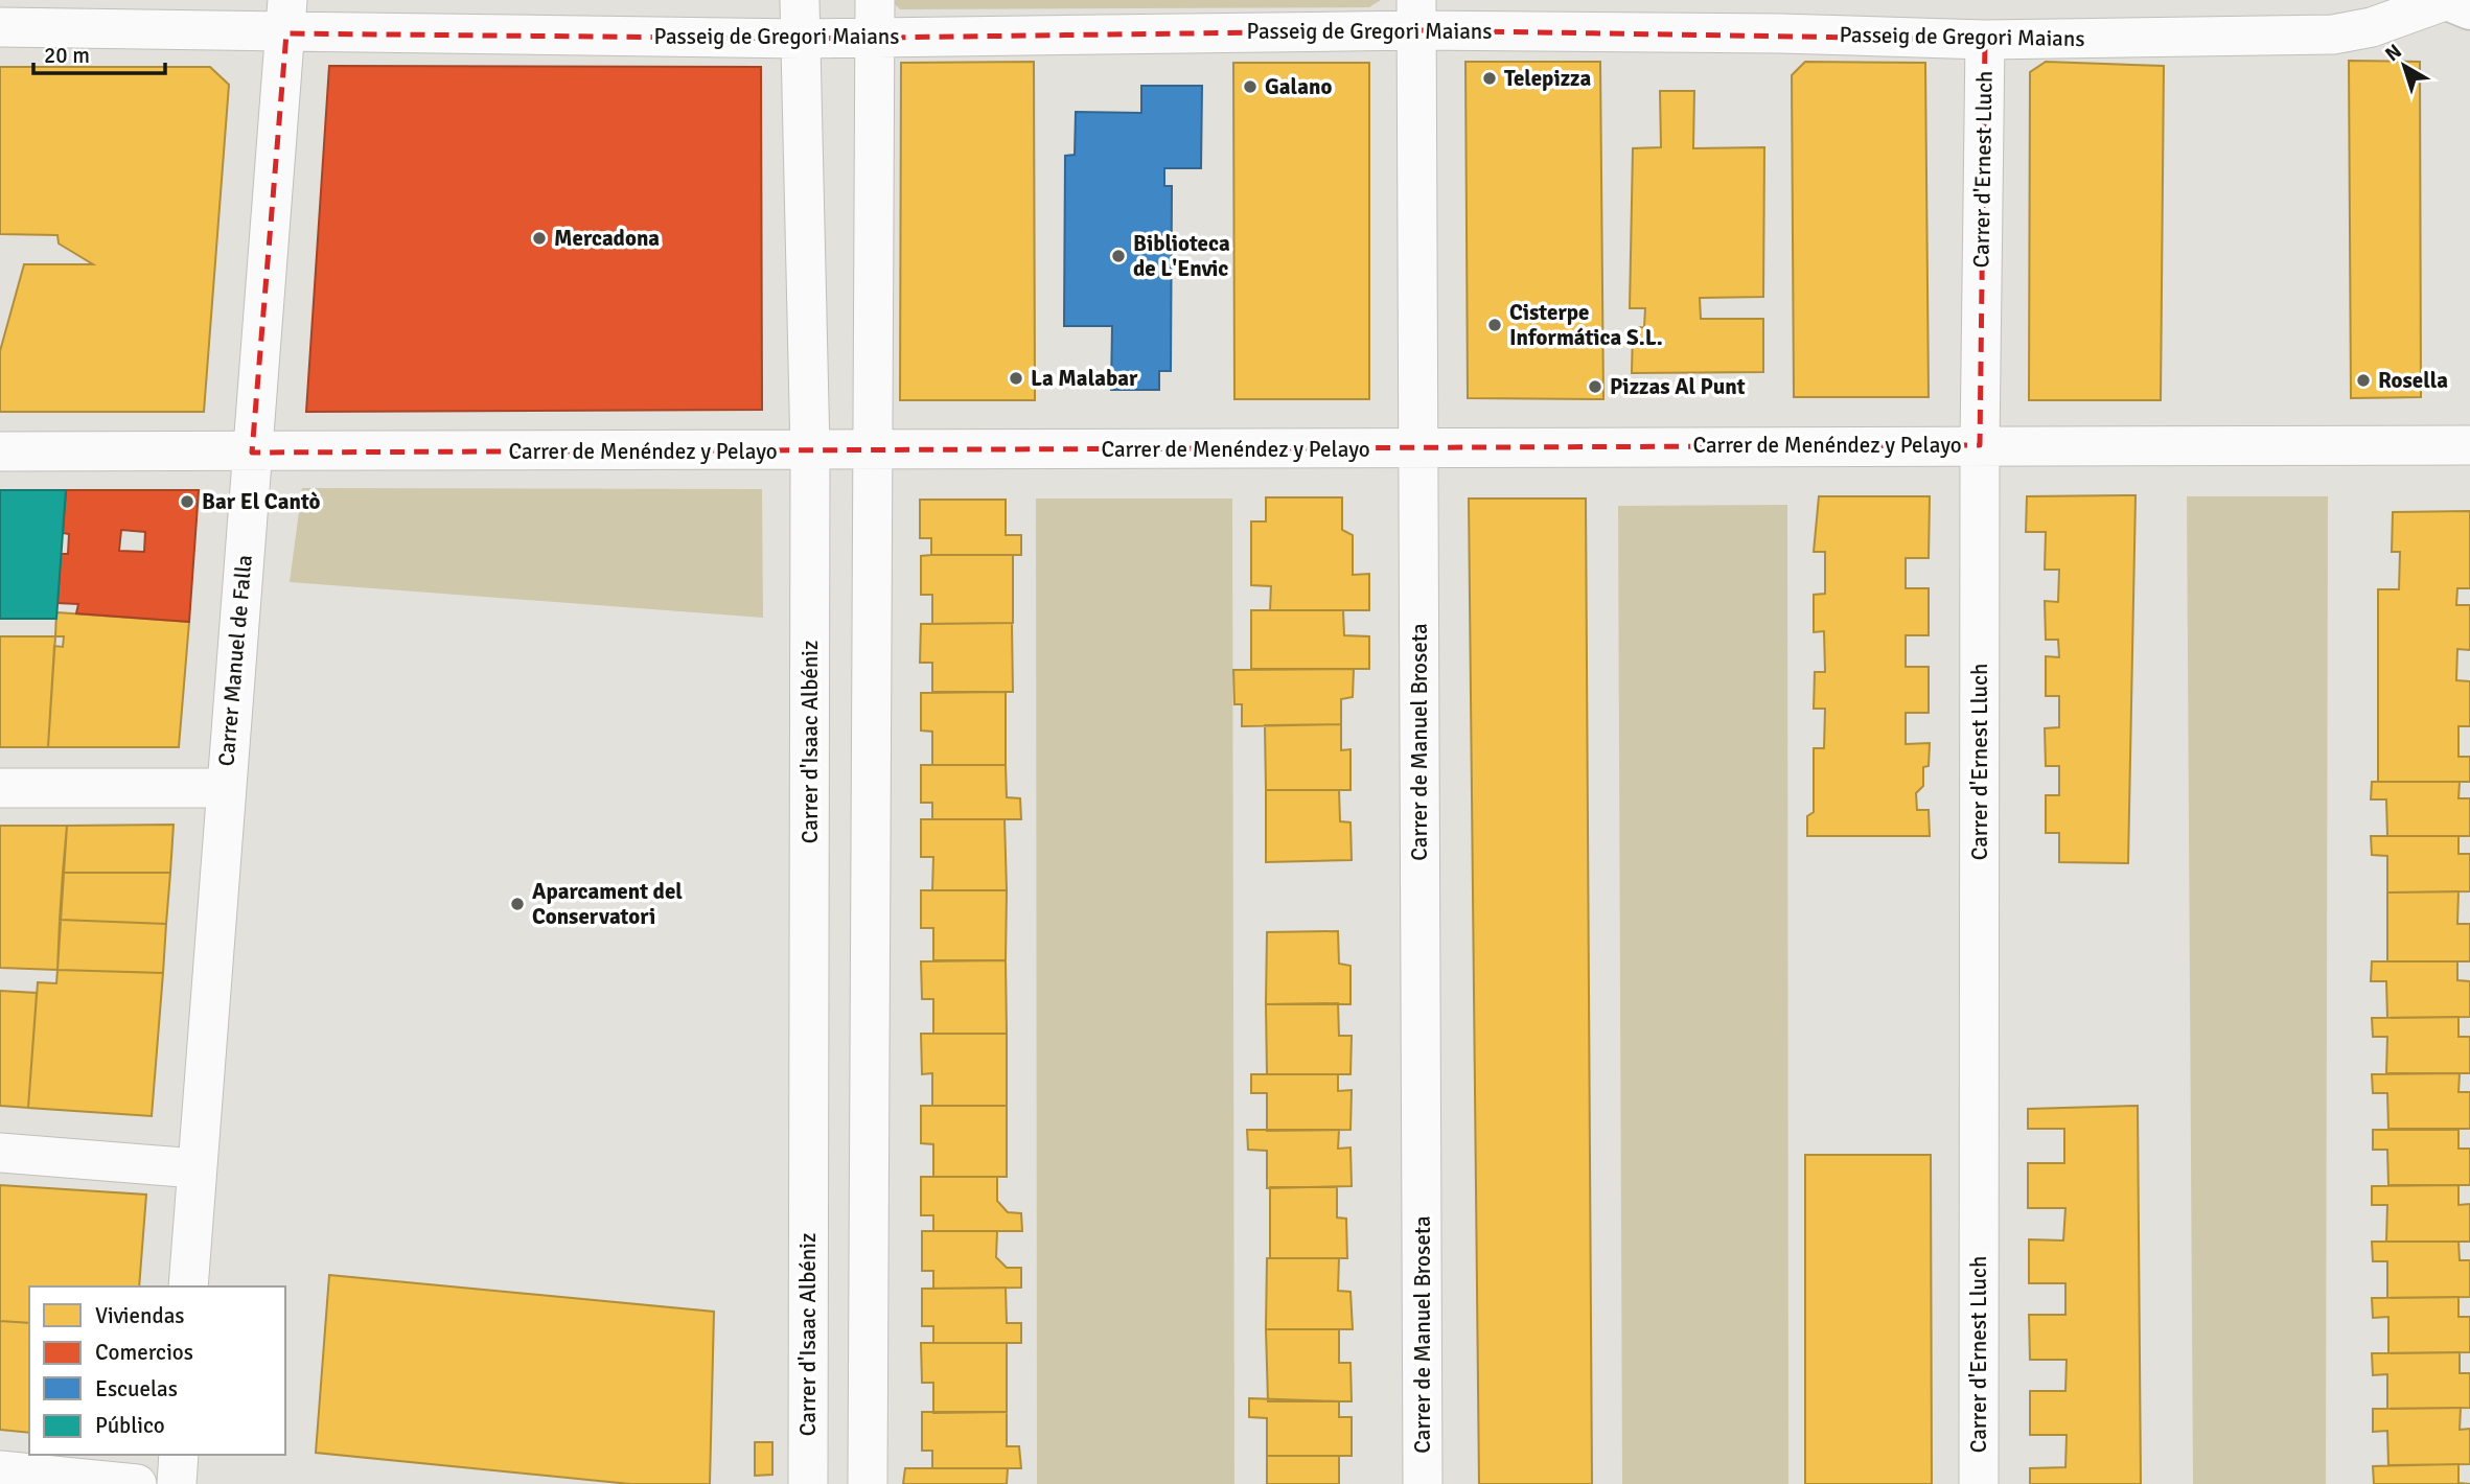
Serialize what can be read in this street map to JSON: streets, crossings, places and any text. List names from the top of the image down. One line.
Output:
{"streets":{"street":["Passeig de Gregori Maians","Carrer d'Ernest Lluch","Carrer de Menéndez y Pelayo","Carrer Manuel de Falla","Carrer d'Isaac Albéniz","Carrer de Manuel Broseta"]},"crossings":[["Passeig de Gregori Maians","Carrer d'Ernest Lluch"],["Passeig de Gregori Maians","Carrer Manuel de Falla"],["Passeig de Gregori Maians","Carrer d'Isaac Albéniz"],["Passeig de Gregori Maians","Carrer de Manuel Broseta"],["Carrer d'Ernest Lluch","Carrer de Menéndez y Pelayo"],["Carrer de Menéndez y Pelayo","Carrer Manuel de Falla"],["Carrer de Menéndez y Pelayo","Carrer d'Isaac Albéniz"],["Carrer de Menéndez y Pelayo","Carrer de Manuel Broseta"]],"places":["Telepizza","Galano","Mercadona","Biblioteca de L'Envic","Cisterpe Informática S.L.","La Malabar","Rosella","Pizzas Al Punt","Bar El Cantò","Aparcament del Conservatori"],"legend":["Viviendas","Comercios","Escuelas","Público"],"scale_bar":"20 m","north":"top left"}
